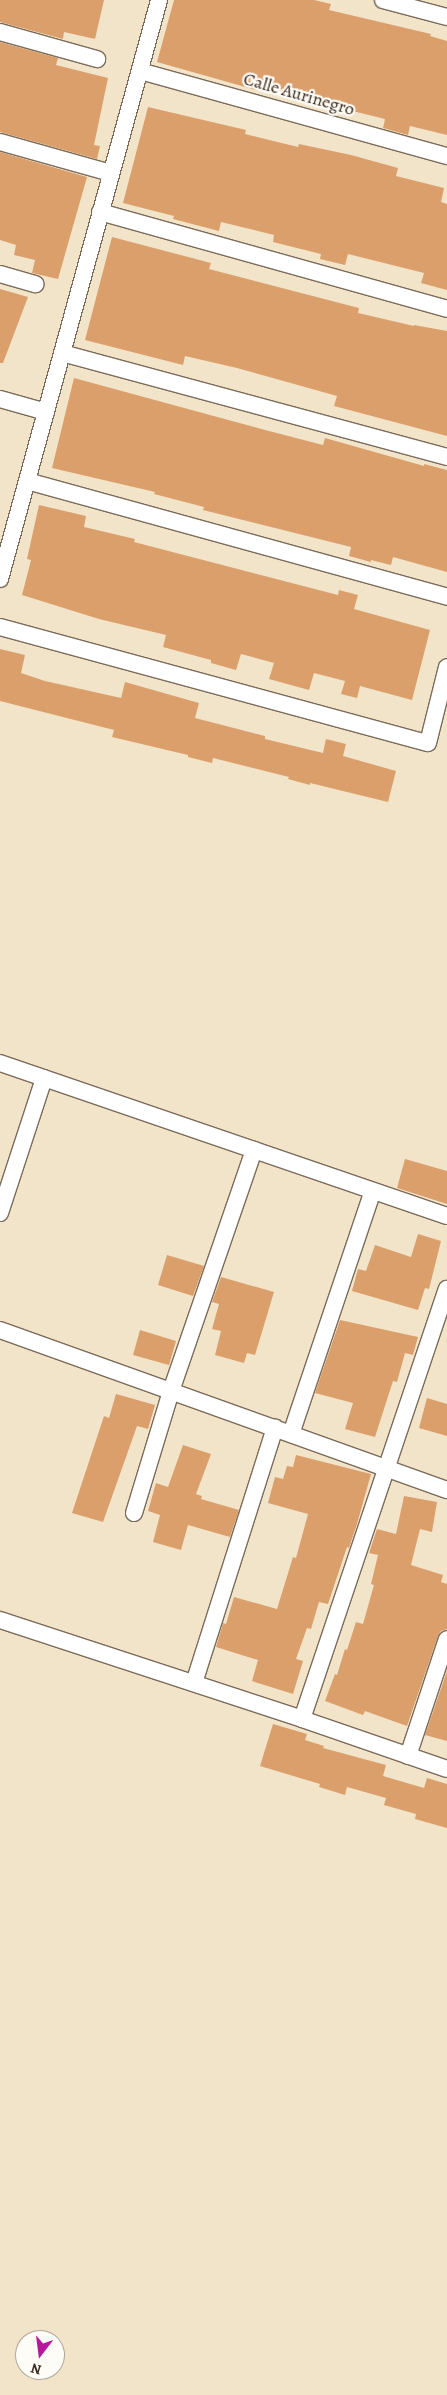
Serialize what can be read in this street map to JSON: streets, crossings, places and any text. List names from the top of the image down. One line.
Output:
{"streets":{"street":["Calle Aurinegro"]},"north":"bottom"}
